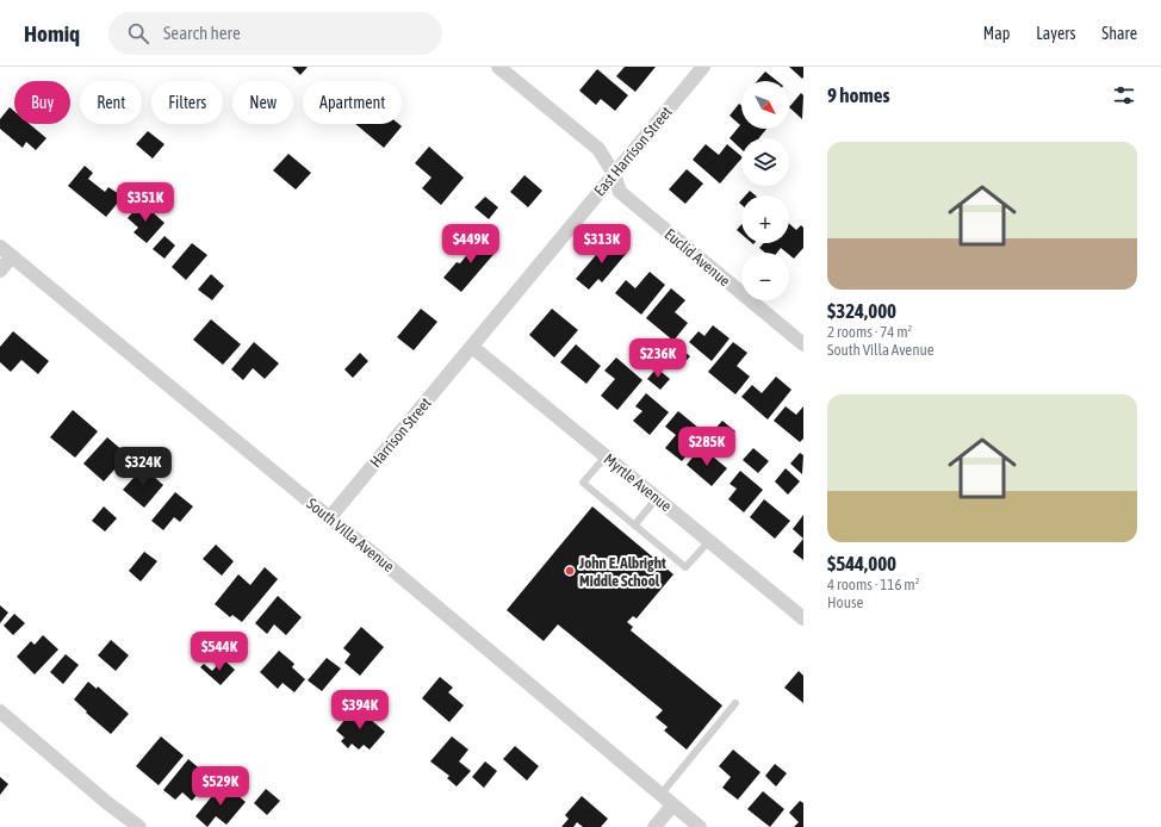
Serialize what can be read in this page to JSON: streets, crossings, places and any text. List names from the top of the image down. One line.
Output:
{"streets":{"street":["East Harrison Street","Euclid Avenue","Harrison Street","Myrtle Avenue","South Villa Avenue"]},"crossings":[["East Harrison Street","Euclid Avenue"],["East Harrison Street","Harrison Street"],["East Harrison Street","Myrtle Avenue"],["Harrison Street","Myrtle Avenue"],["Harrison Street","South Villa Avenue"]],"places":["John E. Albright Middle School"],"north":"bottom right","page":{"header":"Homiq","search":"Search here","nav":["Map","Layers","Share"],"heading":"9 homes","map_buttons":["+","−"],"chip":["Buy","Rent","Filters","New","Apartment"],"list":[{"name":"$324,000","note":"2 rooms · 74 m² · South Villa Avenue"},{"name":"$544,000","note":"4 rooms · 116 m² · House"}],"price":["$351K","$449K","$313K","$236K","$285K","$324K","$544K","$394K","$529K"]}}
